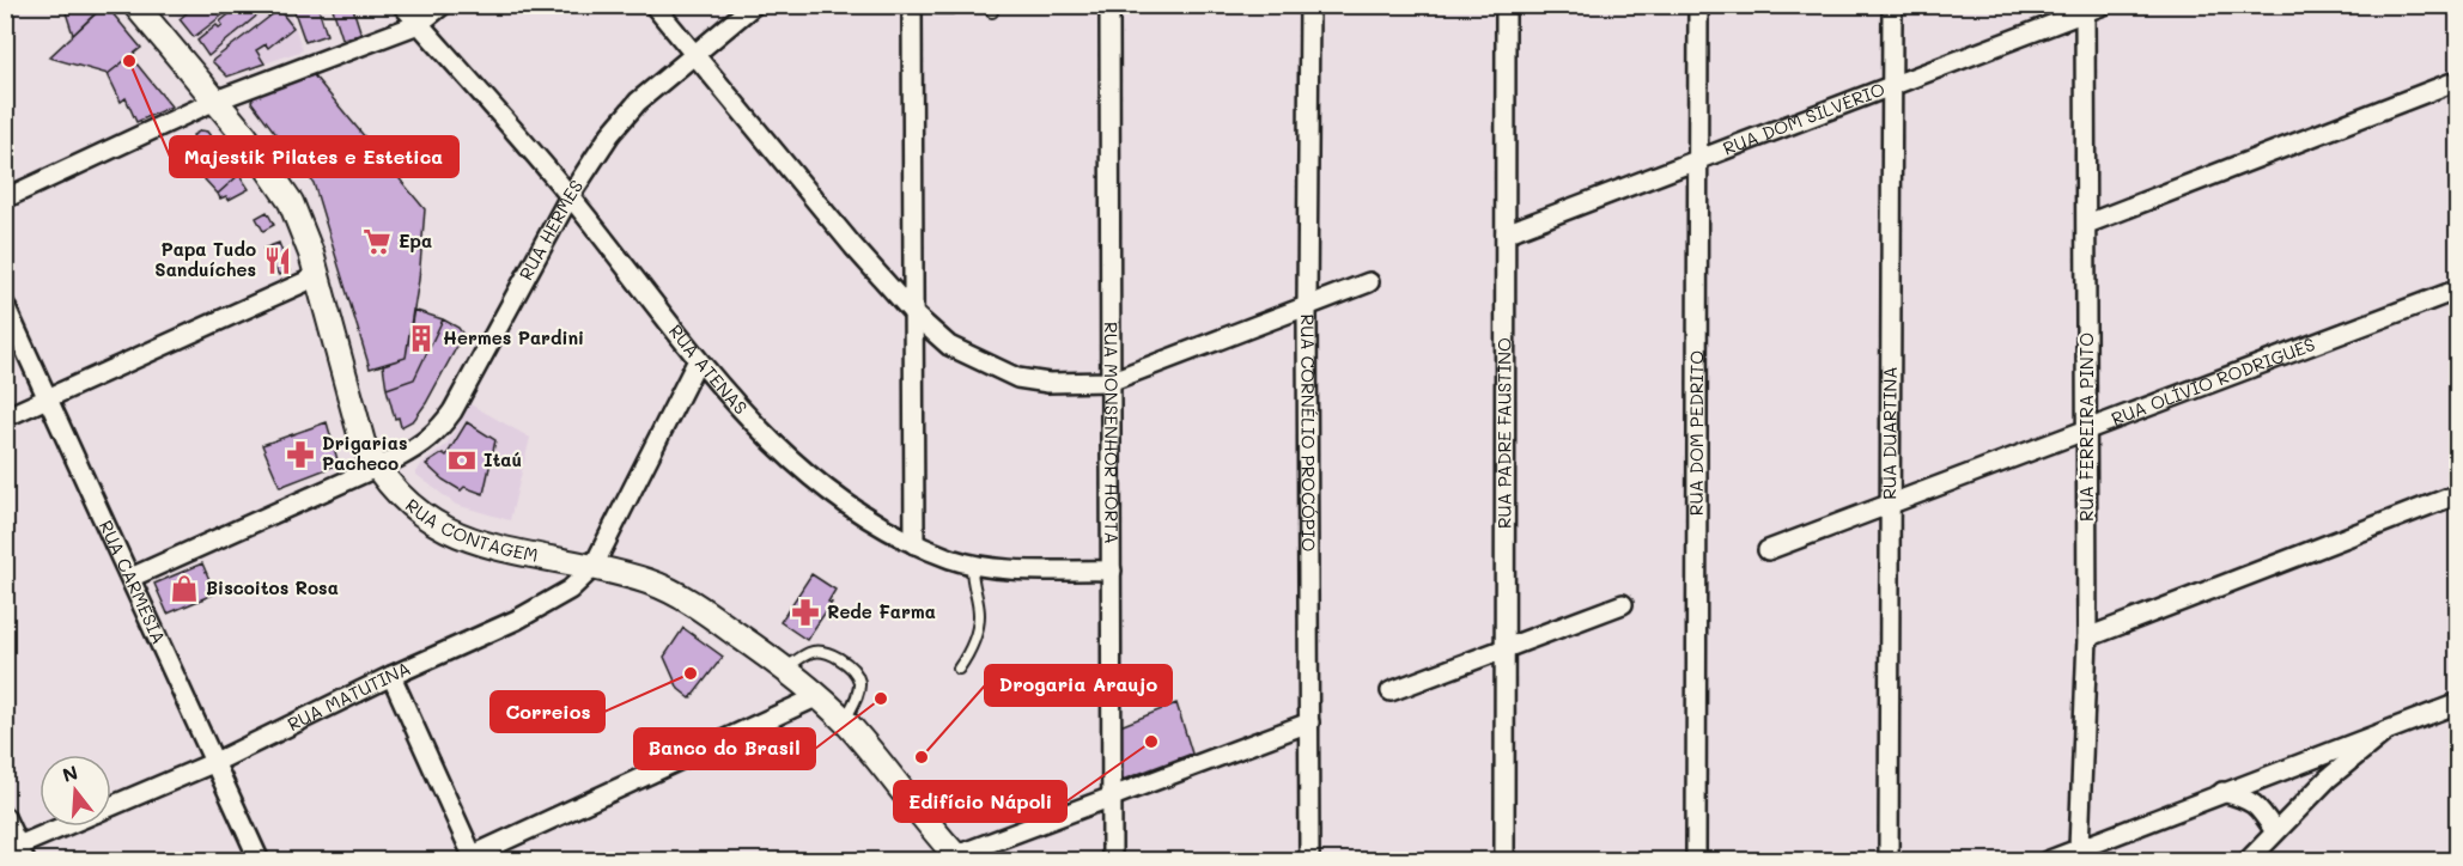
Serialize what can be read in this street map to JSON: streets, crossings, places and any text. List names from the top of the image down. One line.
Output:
{"streets":{"street":["RUA DOM SILVÉRIO","RUA HERMES","RUA ATENAS","RUA OLÍVIO RODRIGUES","RUA FERREIRA PINTO","RUA MONSENHOR HORTA","RUA CORNÉLIO PROCÓPIO","RUA PADRE FAUSTINO","RUA DOM PEDRITO","RUA DUARTINA","RUA CONTAGEM","RUA CARMÉSIA","RUA MATUTINA"]},"crossings":[["RUA DOM SILVÉRIO","RUA FERREIRA PINTO"],["RUA DOM SILVÉRIO","RUA PADRE FAUSTINO"],["RUA DOM SILVÉRIO","RUA DOM PEDRITO"],["RUA DOM SILVÉRIO","RUA DUARTINA"],["RUA HERMES","RUA ATENAS"],["RUA HERMES","RUA CONTAGEM"],["RUA HERMES","RUA CARMÉSIA"],["RUA ATENAS","RUA MONSENHOR HORTA"],["RUA ATENAS","RUA MATUTINA"],["RUA OLÍVIO RODRIGUES","RUA FERREIRA PINTO"],["RUA OLÍVIO RODRIGUES","RUA DUARTINA"],["RUA CONTAGEM","RUA MATUTINA"],["RUA CARMÉSIA","RUA MATUTINA"]],"places":{"other":["Majestik Pilates e Estetica","Correios","Banco do Brasil","Edifício Nápoli","Drogaria Araujo"],"supermarket":["Epa"],"restaurant":["Papa Tudo Sanduíches"],"building":["Hermes Pardini"],"pharmacy":["Drigarias Pacheco","Rede Farma"],"bank":["Itaú"],"shop":["Biscoitos Rosa"]},"north":"top"}
